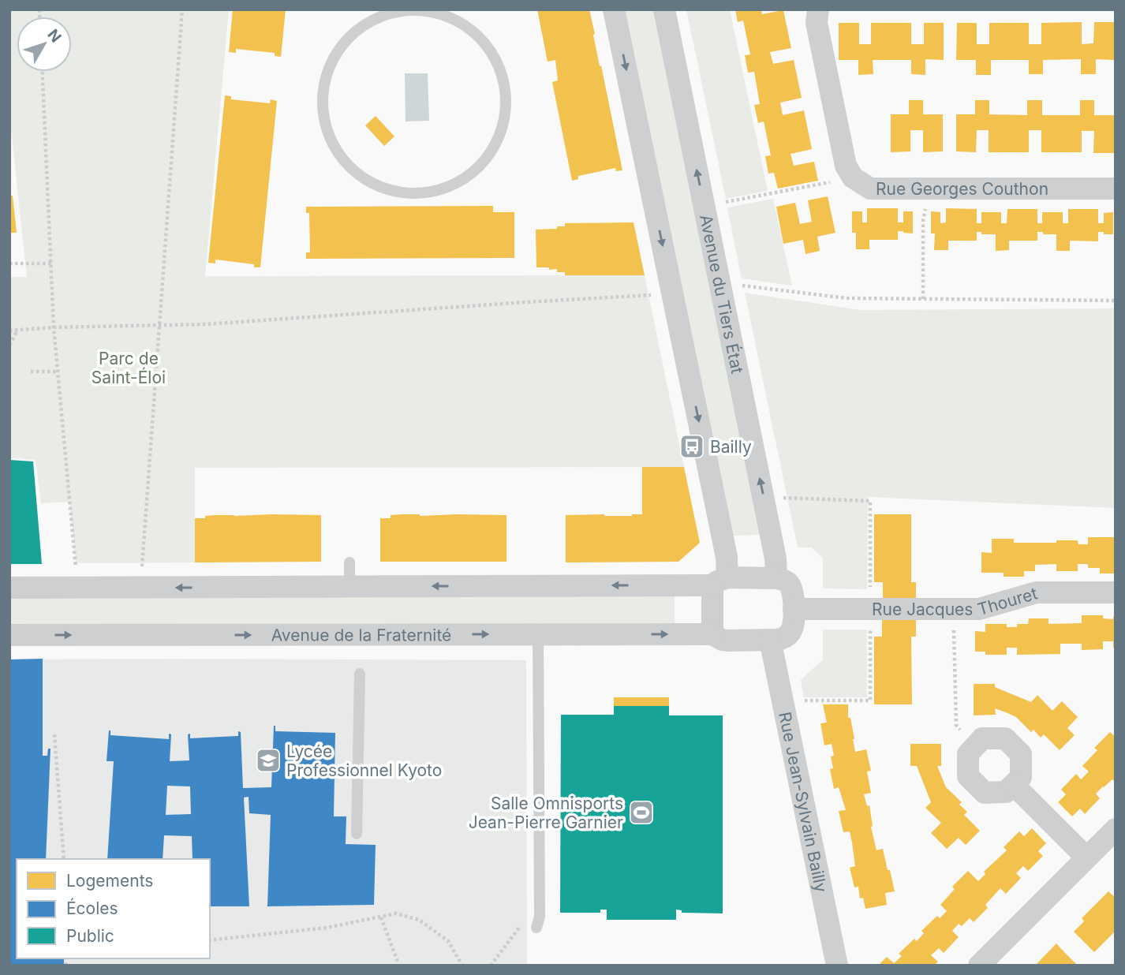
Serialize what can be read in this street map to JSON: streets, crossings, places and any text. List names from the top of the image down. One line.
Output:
{"streets":{"street":["Rue Georges Couthon","Avenue du Tiers État","Rue Jacques Thouret","Avenue de la Fraternité","Rue Jean-Sylvain Bailly"]},"crossings":[["Avenue du Tiers État","Rue Jacques Thouret"],["Avenue du Tiers État","Avenue de la Fraternité"],["Avenue du Tiers État","Rue Jean-Sylvain Bailly"],["Rue Jacques Thouret","Avenue de la Fraternité"],["Rue Jacques Thouret","Rue Jean-Sylvain Bailly"],["Avenue de la Fraternité","Rue Jean-Sylvain Bailly"]],"parks":["Parc de Saint-Éloi"],"places":{"bus stop":["Bailly"],"school or university":["Lycée Professionnel Kyoto"],"sports":["Salle Omnisports Jean-Pierre Garnier"]},"legend":["Logements","Écoles","Public"],"north":"top right"}
